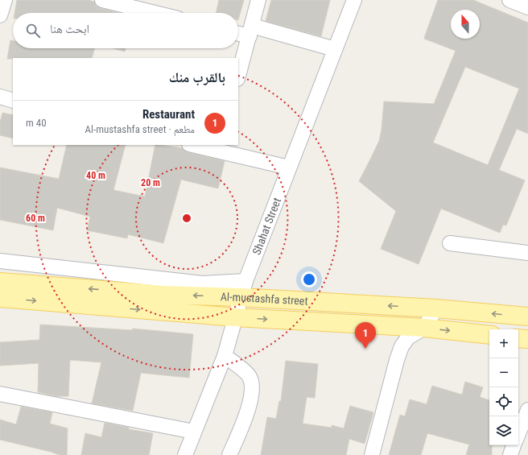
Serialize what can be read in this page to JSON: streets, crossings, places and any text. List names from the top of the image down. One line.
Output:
{"streets":{"main road":["Al-mustashfa street"],"street":["Shahat Street"]},"crossings":[["Shahat Street","Al-mustashfa street"]],"north":"top","page":{"search":"ابحث هنا","heading":"بالقرب منك","list":[{"mark":"1","name":"Restaurant","note":"مطعم · Al-mustashfa street","value":"40 m"}],"pins":"1","map_buttons":["+","−"]},"rings":["40 m","20 m","60 m"]}
